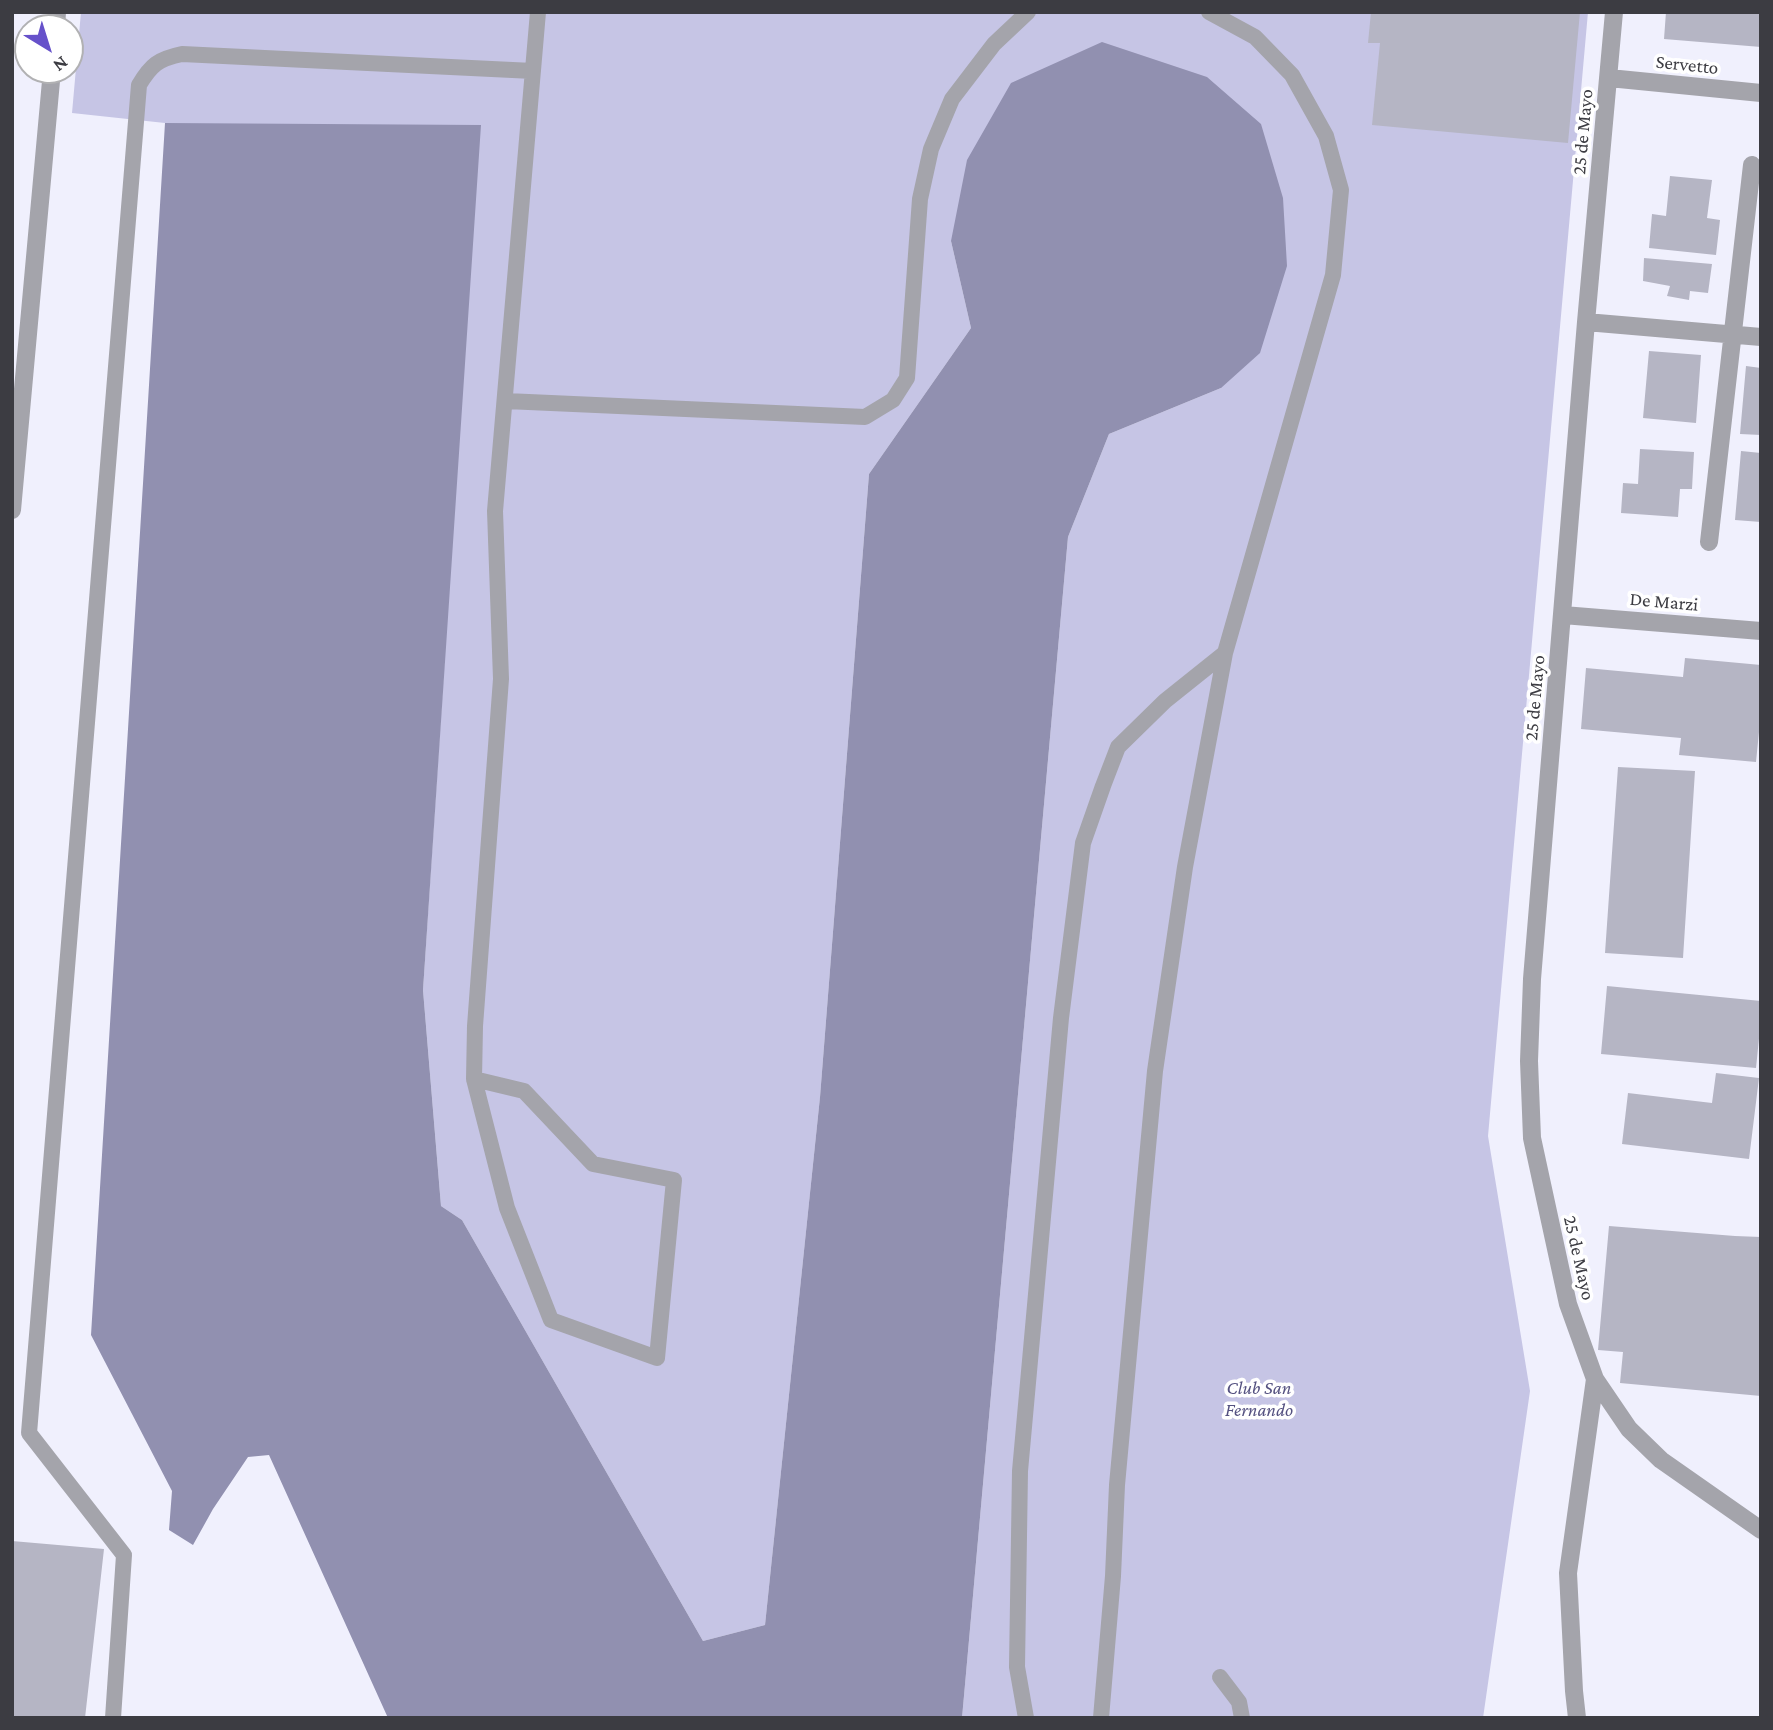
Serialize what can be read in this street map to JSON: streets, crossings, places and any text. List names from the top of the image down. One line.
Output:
{"streets":{"street":["Servetto","25 de Mayo","De Marzi"]},"crossings":[["Servetto","25 de Mayo"],["25 de Mayo","De Marzi"]],"parks":["Club San Fernando"],"north":"bottom right"}
